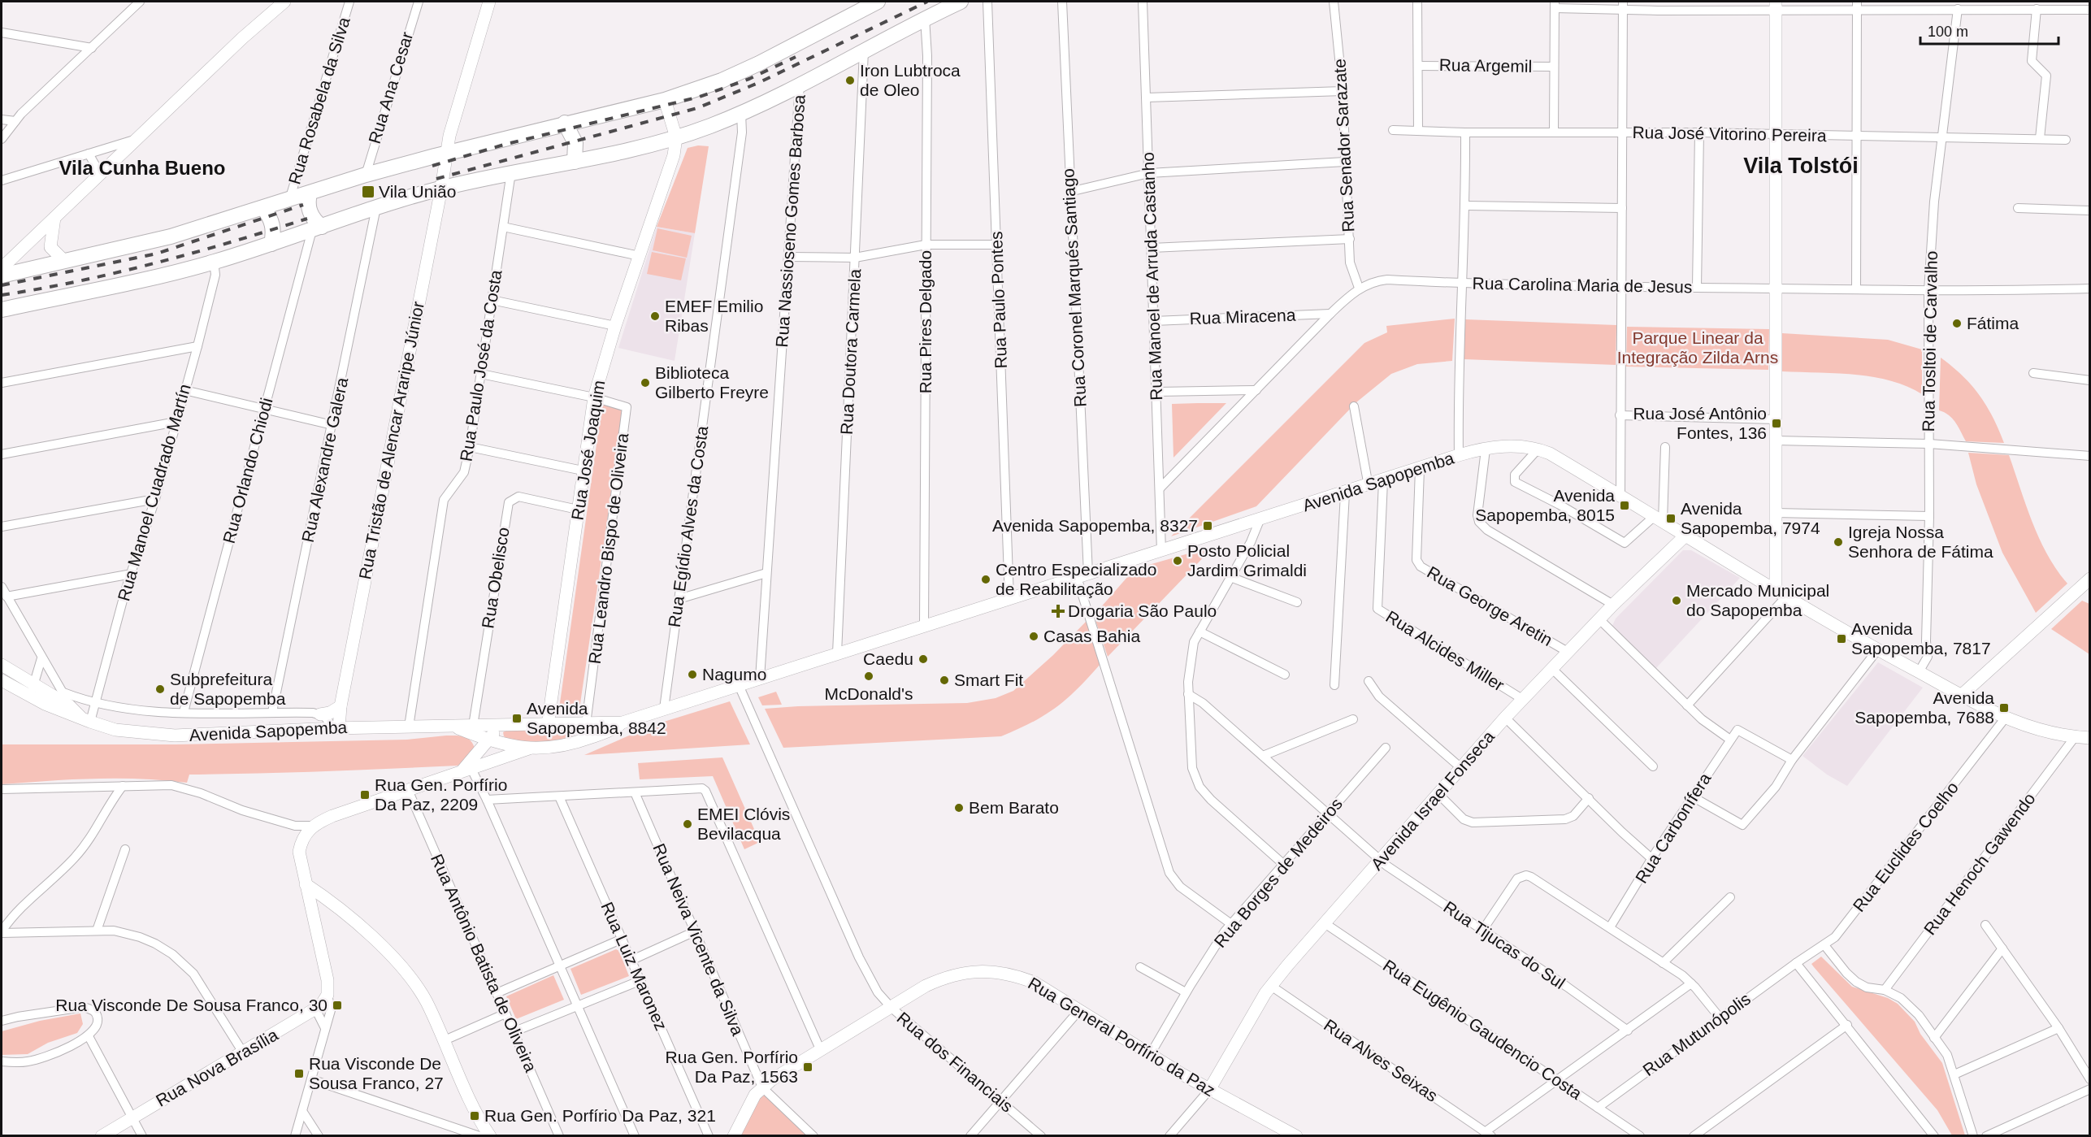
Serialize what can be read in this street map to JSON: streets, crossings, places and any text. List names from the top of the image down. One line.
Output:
{"streets":{"street":["Rua Argemil","Rua Ana Cesar","Rua Rosabela da Silva","Rua José Vitorino Pereira","Rua Senador Sarazate","Rua Nassioseno Gomes Barbosa","Rua Manoel de Arruda Castanho","Rua Carolina Maria de Jesus","Rua Coronel Marqués Santiago","Rua Paulo Pontes","Rua Miracena","Rua Pires Delgado","Rua Tosltoi de Carvalho","Rua Doutora Carmela","Rua Paulo José da Costa","Rua Tristão de Alencar Araripe Júnior","Rua José Joaquim","Rua Alexandre Galera","Rua Orlando Chiodi","Avenida Sapopemba","Rua Manoel Cuadrado Martín","Rua Egídio Alves da Costa","Rua Leandro Bispo de Oliveira","Rua Obelisco","Rua George Aretin","Rua Alcides Miller","Avenida Israel Fonseca","Rua Carbonífera","Rua Euclides Coelho","Rua Henoch Gawendo","Rua Borges de Medeiros","Rua Neiva Vicente da Silva","Rua Tijucas do Sul","Rua Antônio Batista de Oliveira","Rua Luiz Maronez","Rua Eugênio Gaudencio Costa","Rua Mutunópolis","Rua General Porfírio da Paz","Rua Alves Seixas","Rua dos Financiais","Rua Nova Brasília"]},"crossings":[["Rua José Vitorino Pereira","Rua Tosltoi de Carvalho"],["Rua Senador Sarazate","Rua Carolina Maria de Jesus"],["Rua Nassioseno Gomes Barbosa","Avenida Sapopemba"],["Rua Manoel de Arruda Castanho","Rua Carolina Maria de Jesus"],["Rua Manoel de Arruda Castanho","Rua Miracena"],["Rua Manoel de Arruda Castanho","Avenida Sapopemba"],["Rua Carolina Maria de Jesus","Rua Miracena"],["Rua Carolina Maria de Jesus","Rua Tosltoi de Carvalho"],["Rua Coronel Marqués Santiago","Avenida Sapopemba"],["Rua Coronel Marqués Santiago","Rua Borges de Medeiros"],["Rua Paulo Pontes","Avenida Sapopemba"],["Rua Pires Delgado","Avenida Sapopemba"],["Rua Tosltoi de Carvalho","Avenida Sapopemba"],["Rua Doutora Carmela","Avenida Sapopemba"],["Rua Paulo José da Costa","Avenida Sapopemba"],["Rua Tristão de Alencar Araripe Júnior","Avenida Sapopemba"],["Rua José Joaquim","Avenida Sapopemba"],["Rua José Joaquim","Rua Leandro Bispo de Oliveira"],["Rua José Joaquim","Rua Obelisco"],["Avenida Sapopemba","Rua Manoel Cuadrado Martín"],["Avenida Sapopemba","Rua Egídio Alves da Costa"],["Avenida Sapopemba","Rua Leandro Bispo de Oliveira"],["Avenida Sapopemba","Rua Obelisco"],["Avenida Sapopemba","Rua George Aretin"],["Avenida Sapopemba","Rua Alcides Miller"],["Avenida Sapopemba","Avenida Israel Fonseca"],["Avenida Sapopemba","Rua Euclides Coelho"],["Avenida Sapopemba","Rua Henoch Gawendo"],["Avenida Sapopemba","Rua dos Financiais"],["Rua George Aretin","Avenida Israel Fonseca"],["Rua Alcides Miller","Avenida Israel Fonseca"],["Avenida Israel Fonseca","Rua Tijucas do Sul"],["Avenida Israel Fonseca","Rua Eugênio Gaudencio Costa"],["Avenida Israel Fonseca","Rua General Porfírio da Paz"],["Avenida Israel Fonseca","Rua Alves Seixas"],["Rua Euclides Coelho","Rua Mutunópolis"],["Rua Borges de Medeiros","Rua Tijucas do Sul"],["Rua Borges de Medeiros","Rua General Porfírio da Paz"],["Rua Neiva Vicente da Silva","Rua General Porfírio da Paz"],["Rua Eugênio Gaudencio Costa","Rua Mutunópolis"],["Rua General Porfírio da Paz","Rua dos Financiais"]],"districts":["Vila Tolstói","Vila Cunha Bueno"],"parks":["Parque Linear da Integração Zilda Arns"],"places":{"other":["Iron Lubtroca de Oleo","EMEF Emilio Ribas","Fátima","Biblioteca Gilberto Freyre","Igreja Nossa Senhora de Fátima","Posto Policial Jardim Grimaldi","Centro Especializado de Reabilitação","Mercado Municipal do Sapopemba","Casas Bahia","Caedu","Nagumo","McDonald's","Smart Fit","Subprefeitura de Sapopemba","Bem Barato","EMEI Clóvis Bevilacqua"],"transit":["Vila União","Rua José Antônio Fontes, 136","Avenida Sapopemba, 8015","Avenida Sapopemba, 7974","Avenida Sapopemba, 8327","Avenida Sapopemba, 7817","Avenida Sapopemba, 7688","Avenida Sapopemba, 8842","Rua Gen. Porfírio Da Paz, 2209","Rua Visconde De Sousa Franco, 30","Rua Gen. Porfírio Da Paz, 1563","Rua Visconde De Sousa Franco, 27","Rua Gen. Porfírio Da Paz, 321"],"health":["Drogaria São Paulo"]},"scale_bar":"100 m"}
